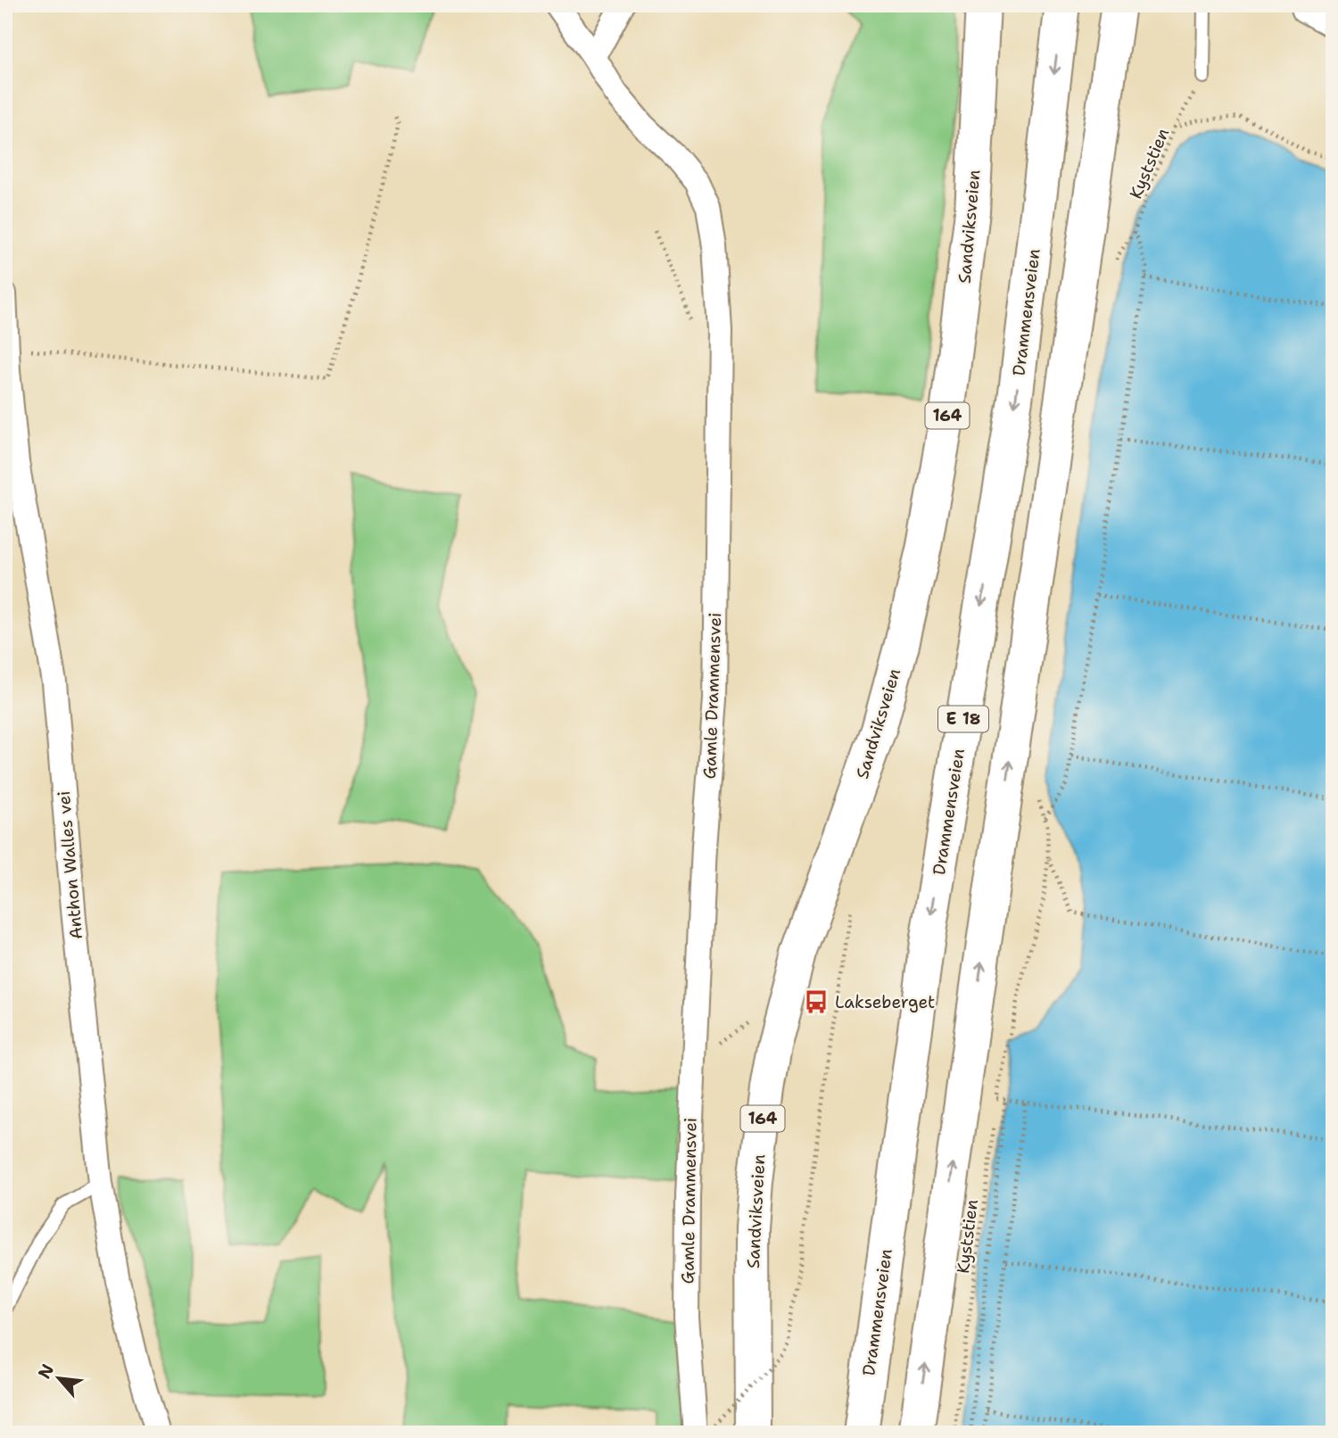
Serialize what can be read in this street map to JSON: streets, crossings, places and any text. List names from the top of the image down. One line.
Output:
{"streets":{"main road":["Sandviksveien","Drammensveien","164","E 18"],"street":["Gamle Drammensvei","Anthon Walles vei"],"path":["Kyststien"]},"places":{"bus stop":["Lakseberget"]},"north":"top left"}
